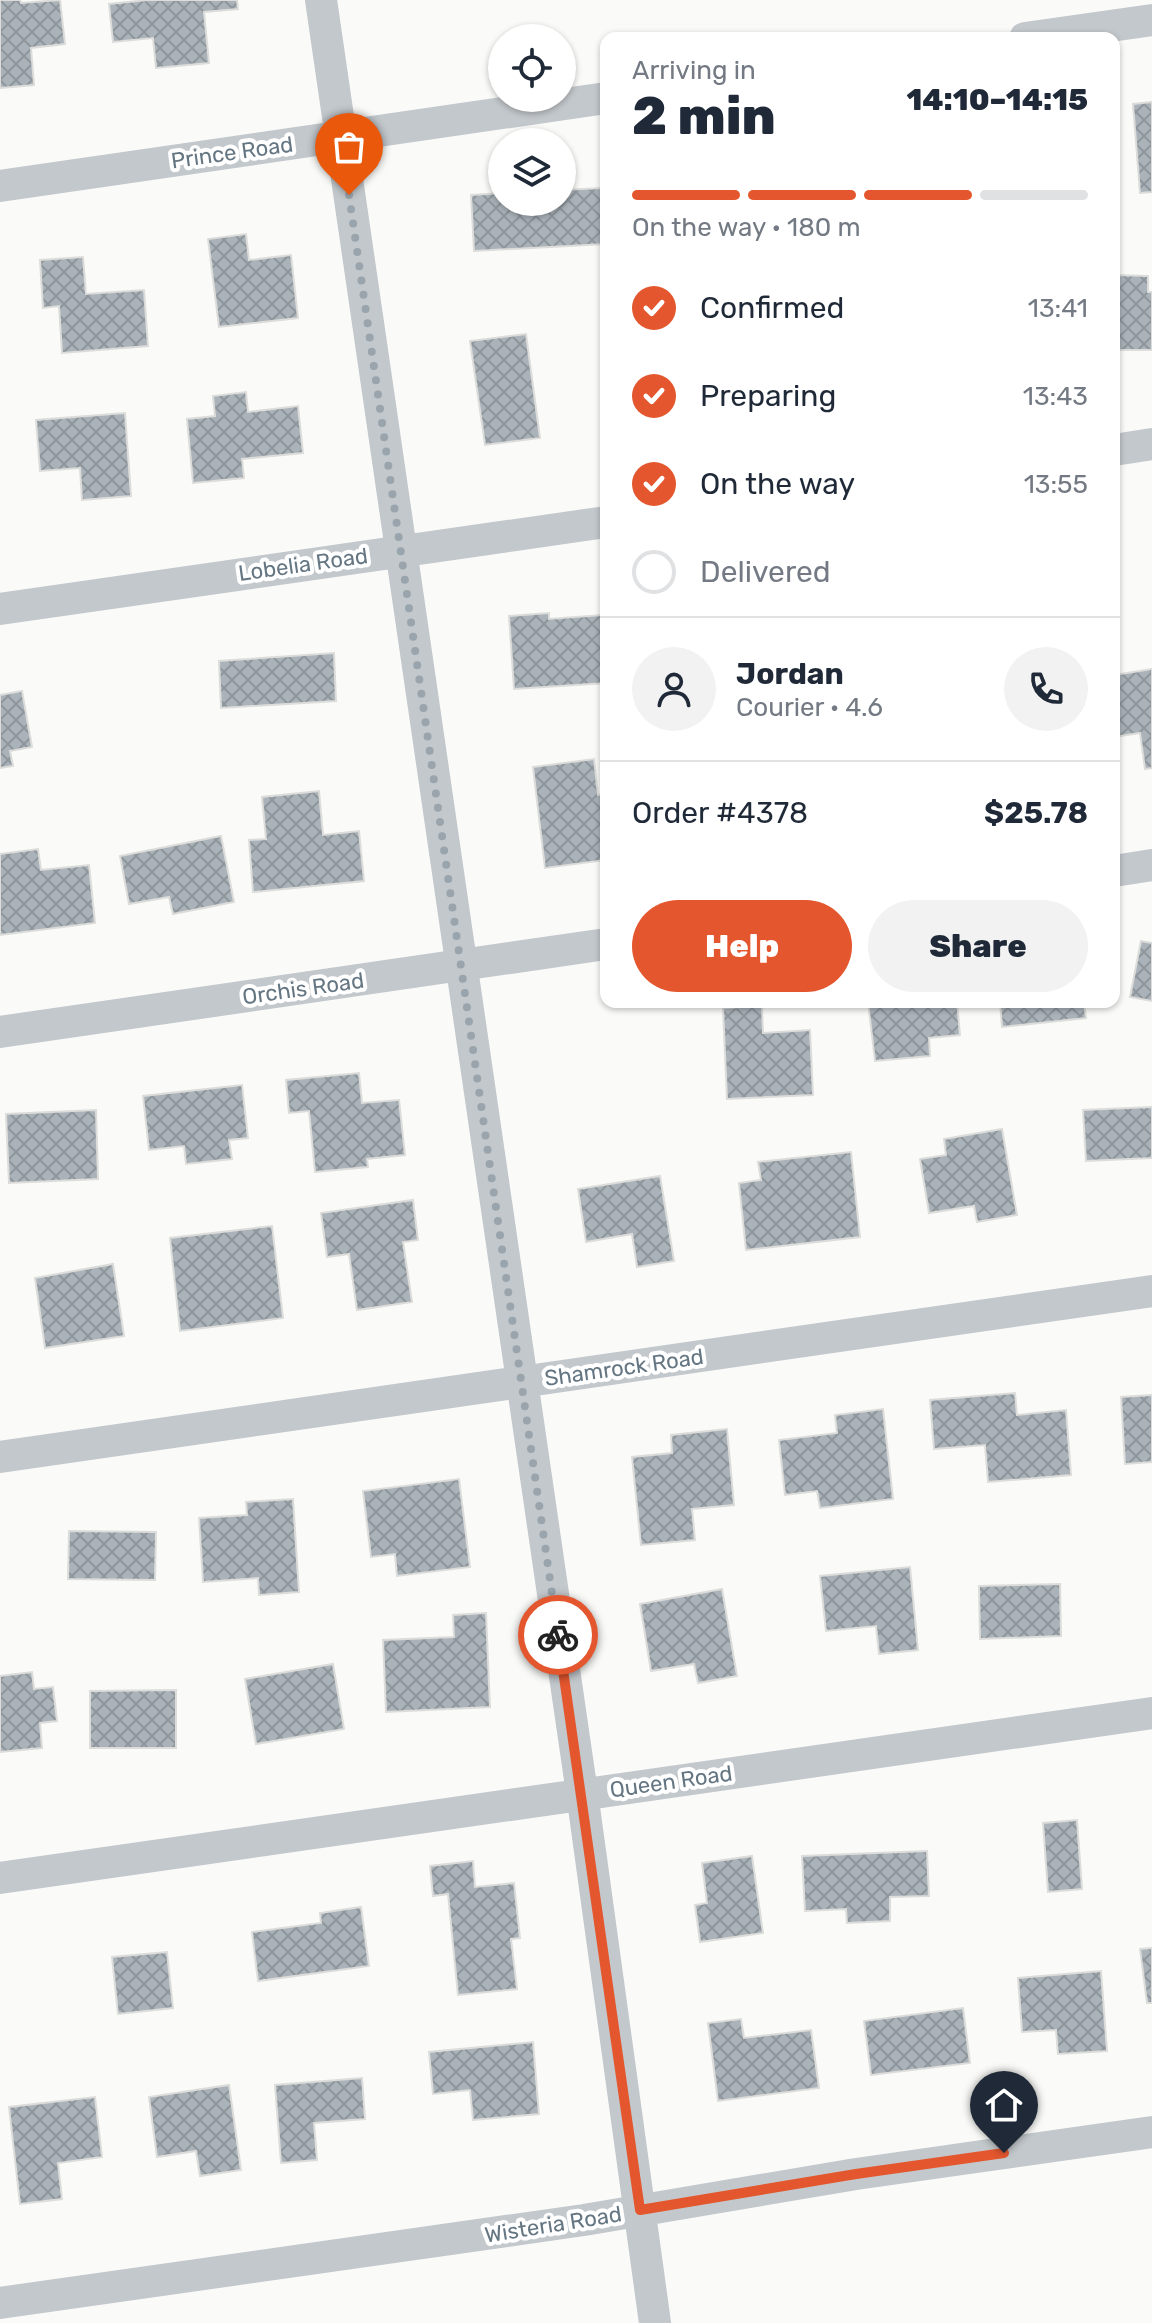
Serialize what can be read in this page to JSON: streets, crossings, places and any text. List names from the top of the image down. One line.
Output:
{"streets":{"street":["Prince Road","Lobelia Road","Orchis Road","Shamrock Road","Queen Road","Wisteria Road"]},"page":{"heading":["2 min","Arriving in","14:10–14:15"],"panel":["Jordan","Courier · 4.6","Order #4378","$25.78"],"bar":"On the way · 180 m","list":[["Confirmed","13:41"],["Preparing","13:43"],["On the way","13:55"],"Delivered"],"buttons":["Help","Share"]}}
